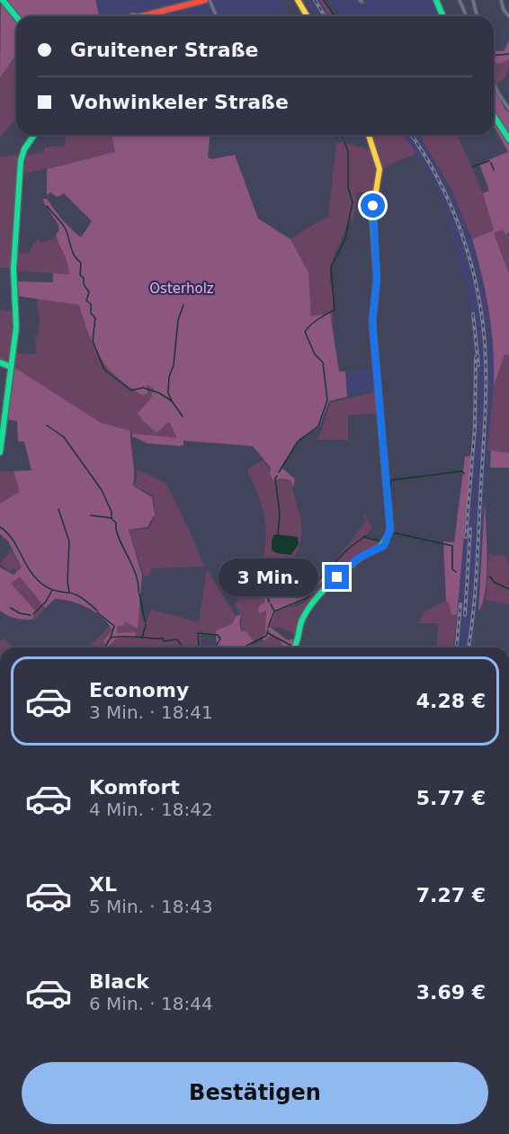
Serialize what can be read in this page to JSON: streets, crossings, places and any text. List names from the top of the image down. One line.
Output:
{"parks":["Osterholz"],"page":{"banner":["Gruitener Straße","Vohwinkeler Straße"],"bubble":"3 Min.","list":[{"name":"Economy","note":"3 Min. · 18:41","value":"4.28 €"},{"name":"Komfort","note":"4 Min. · 18:42","value":"5.77 €"},{"name":"XL","note":"5 Min. · 18:43","value":"7.27 €"},{"name":"Black","note":"6 Min. · 18:44","value":"3.69 €"}],"buttons":"Bestätigen"}}
